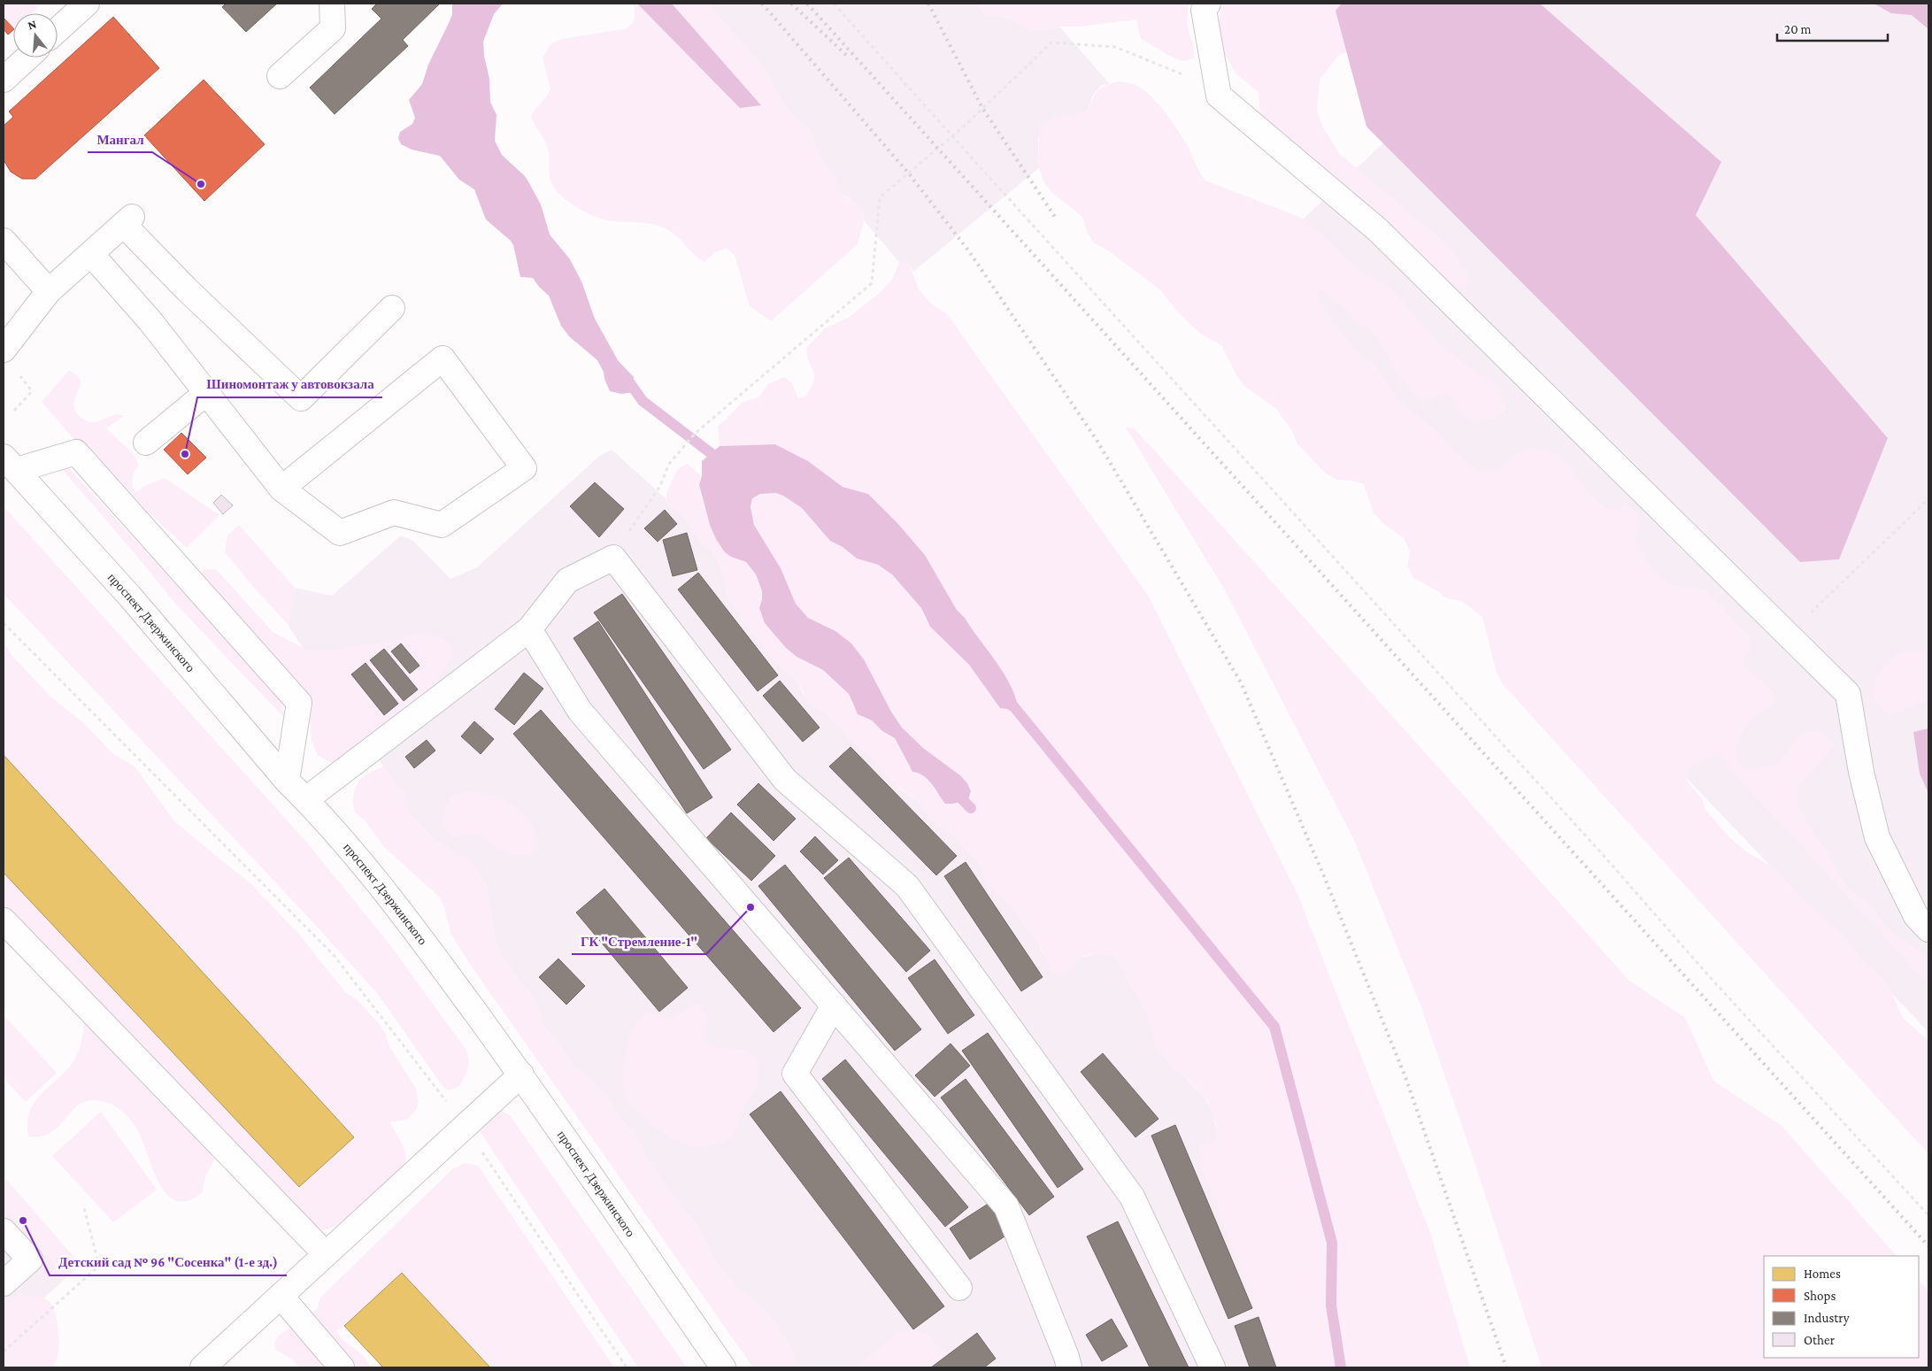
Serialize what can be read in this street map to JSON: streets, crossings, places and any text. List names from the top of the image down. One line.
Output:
{"streets":{"main road":["проспект Дзержинского"]},"places":["Мангал","Шиномонтаж у автовокзала","ГК \"Стремление-1\"","Детский сад № 96 \"Сосенка\" (1-е зд.)"],"legend":["Homes","Shops","Industry","Other"],"scale_bar":"20 m","north":"top"}
